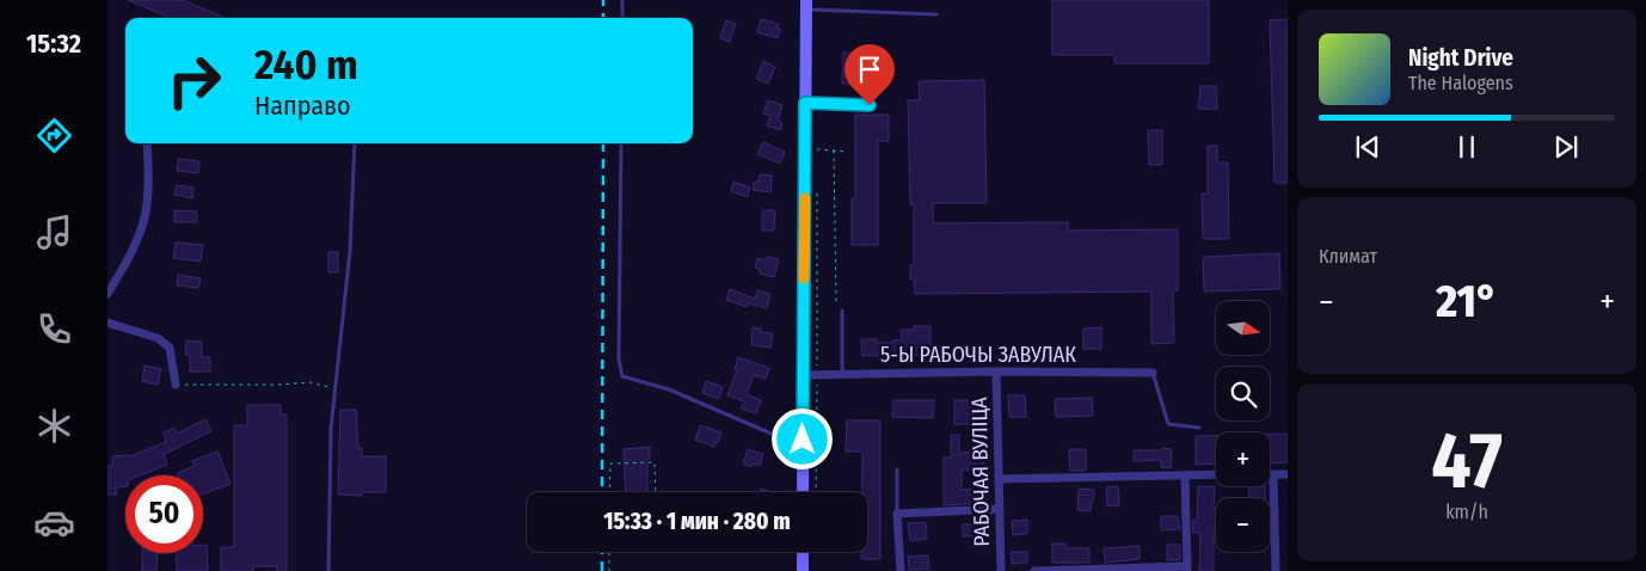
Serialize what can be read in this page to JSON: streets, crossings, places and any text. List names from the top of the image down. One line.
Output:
{"streets":{"street":["5-Ы РАБОЧЫ ЗАВУЛАК","РАБОЧАЯ ВУЛІЦА"]},"crossings":[["5-Ы РАБОЧЫ ЗАВУЛАК","РАБОЧАЯ ВУЛІЦА"]],"north":"right","page":{"tabs":"15:32","turn":["240 m","Направо"],"song":["Night Drive","The Halogens"],"tile":["Климат",["47","km/h"]],"heat":["−","21°","+"],"map_buttons":["+","−"],"limit":"50","trip":"15:33 · 1 мин · 280 m"}}
